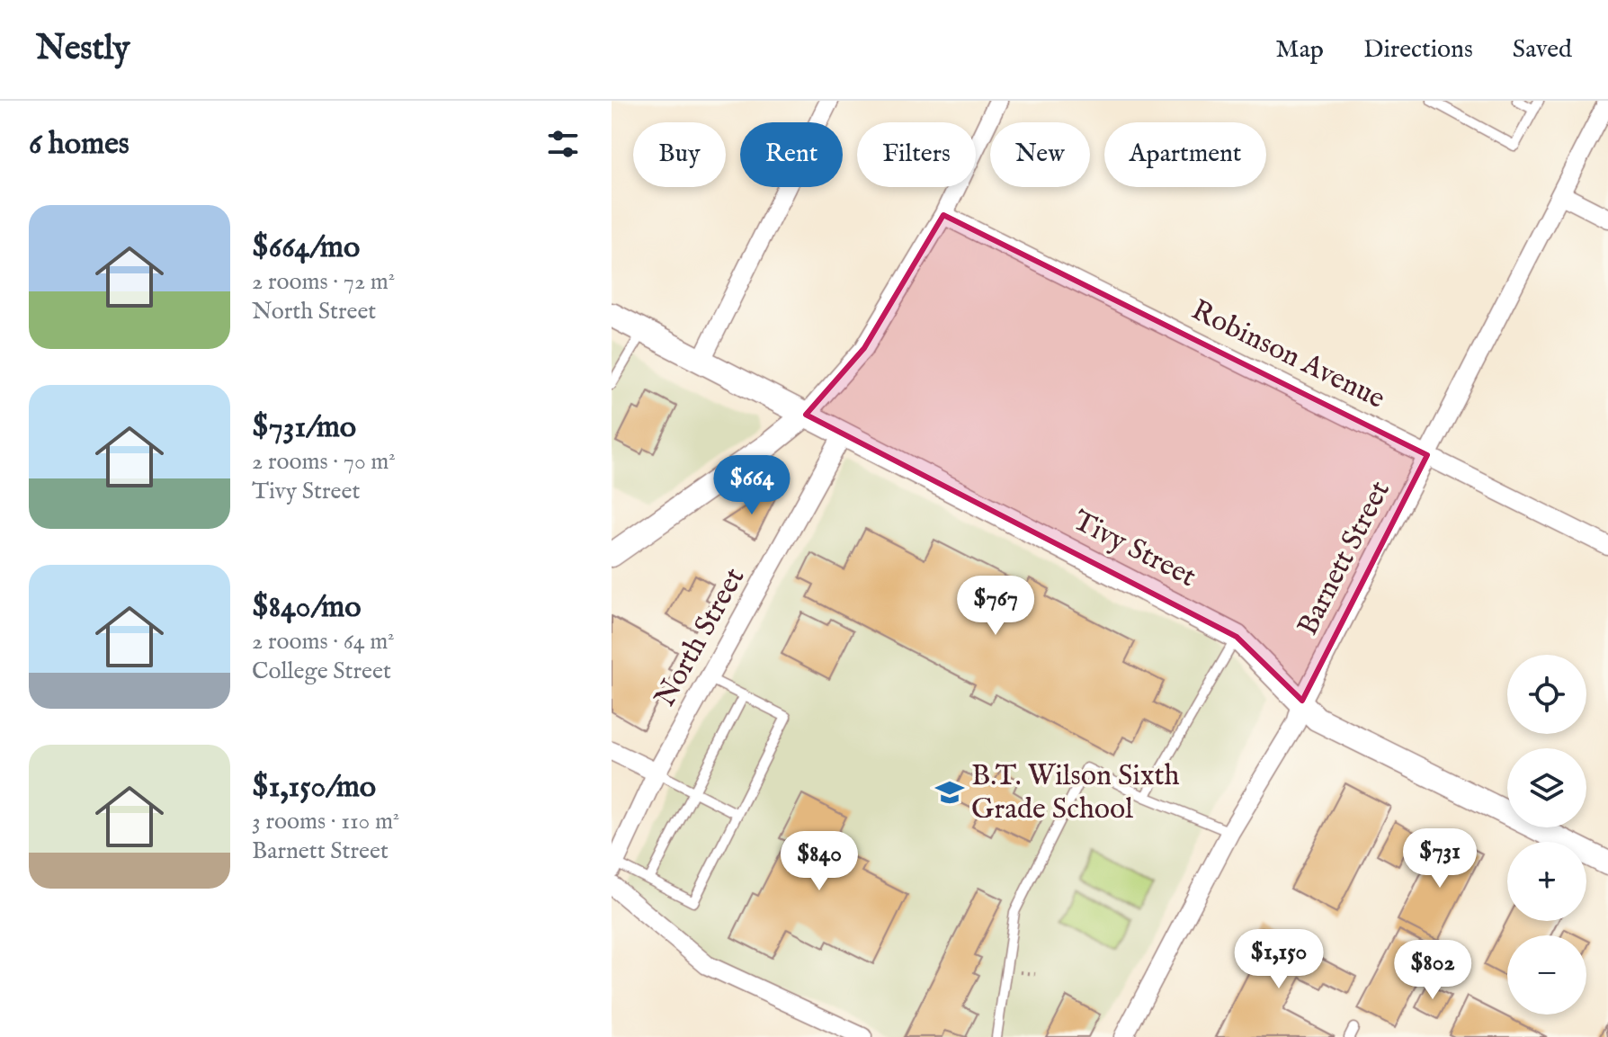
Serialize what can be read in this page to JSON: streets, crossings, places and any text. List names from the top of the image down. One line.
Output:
{"streets":{"street":["Robinson Avenue","Tivy Street","Barnett Street","North Street"]},"crossings":[["Robinson Avenue","Barnett Street"],["Tivy Street","Barnett Street"],["Tivy Street","North Street"]],"places":{"school or university":["B.T. Wilson Sixth Grade School"]},"page":{"header":"Nestly","nav":["Map","Directions","Saved"],"heading":"6 homes","chip":["Buy","Rent","Filters","New","Apartment"],"list":[{"name":"$664/mo","note":"2 rooms · 72 m² · North Street"},{"name":"$731/mo","note":"2 rooms · 70 m² · Tivy Street"},{"name":"$840/mo","note":"2 rooms · 64 m² · College Street"},{"name":"$1,150/mo","note":"3 rooms · 110 m² · Barnett Street"}],"price":["$664","$767","$731","$840","$1,150","$802"],"map_buttons":["+","−"]}}
